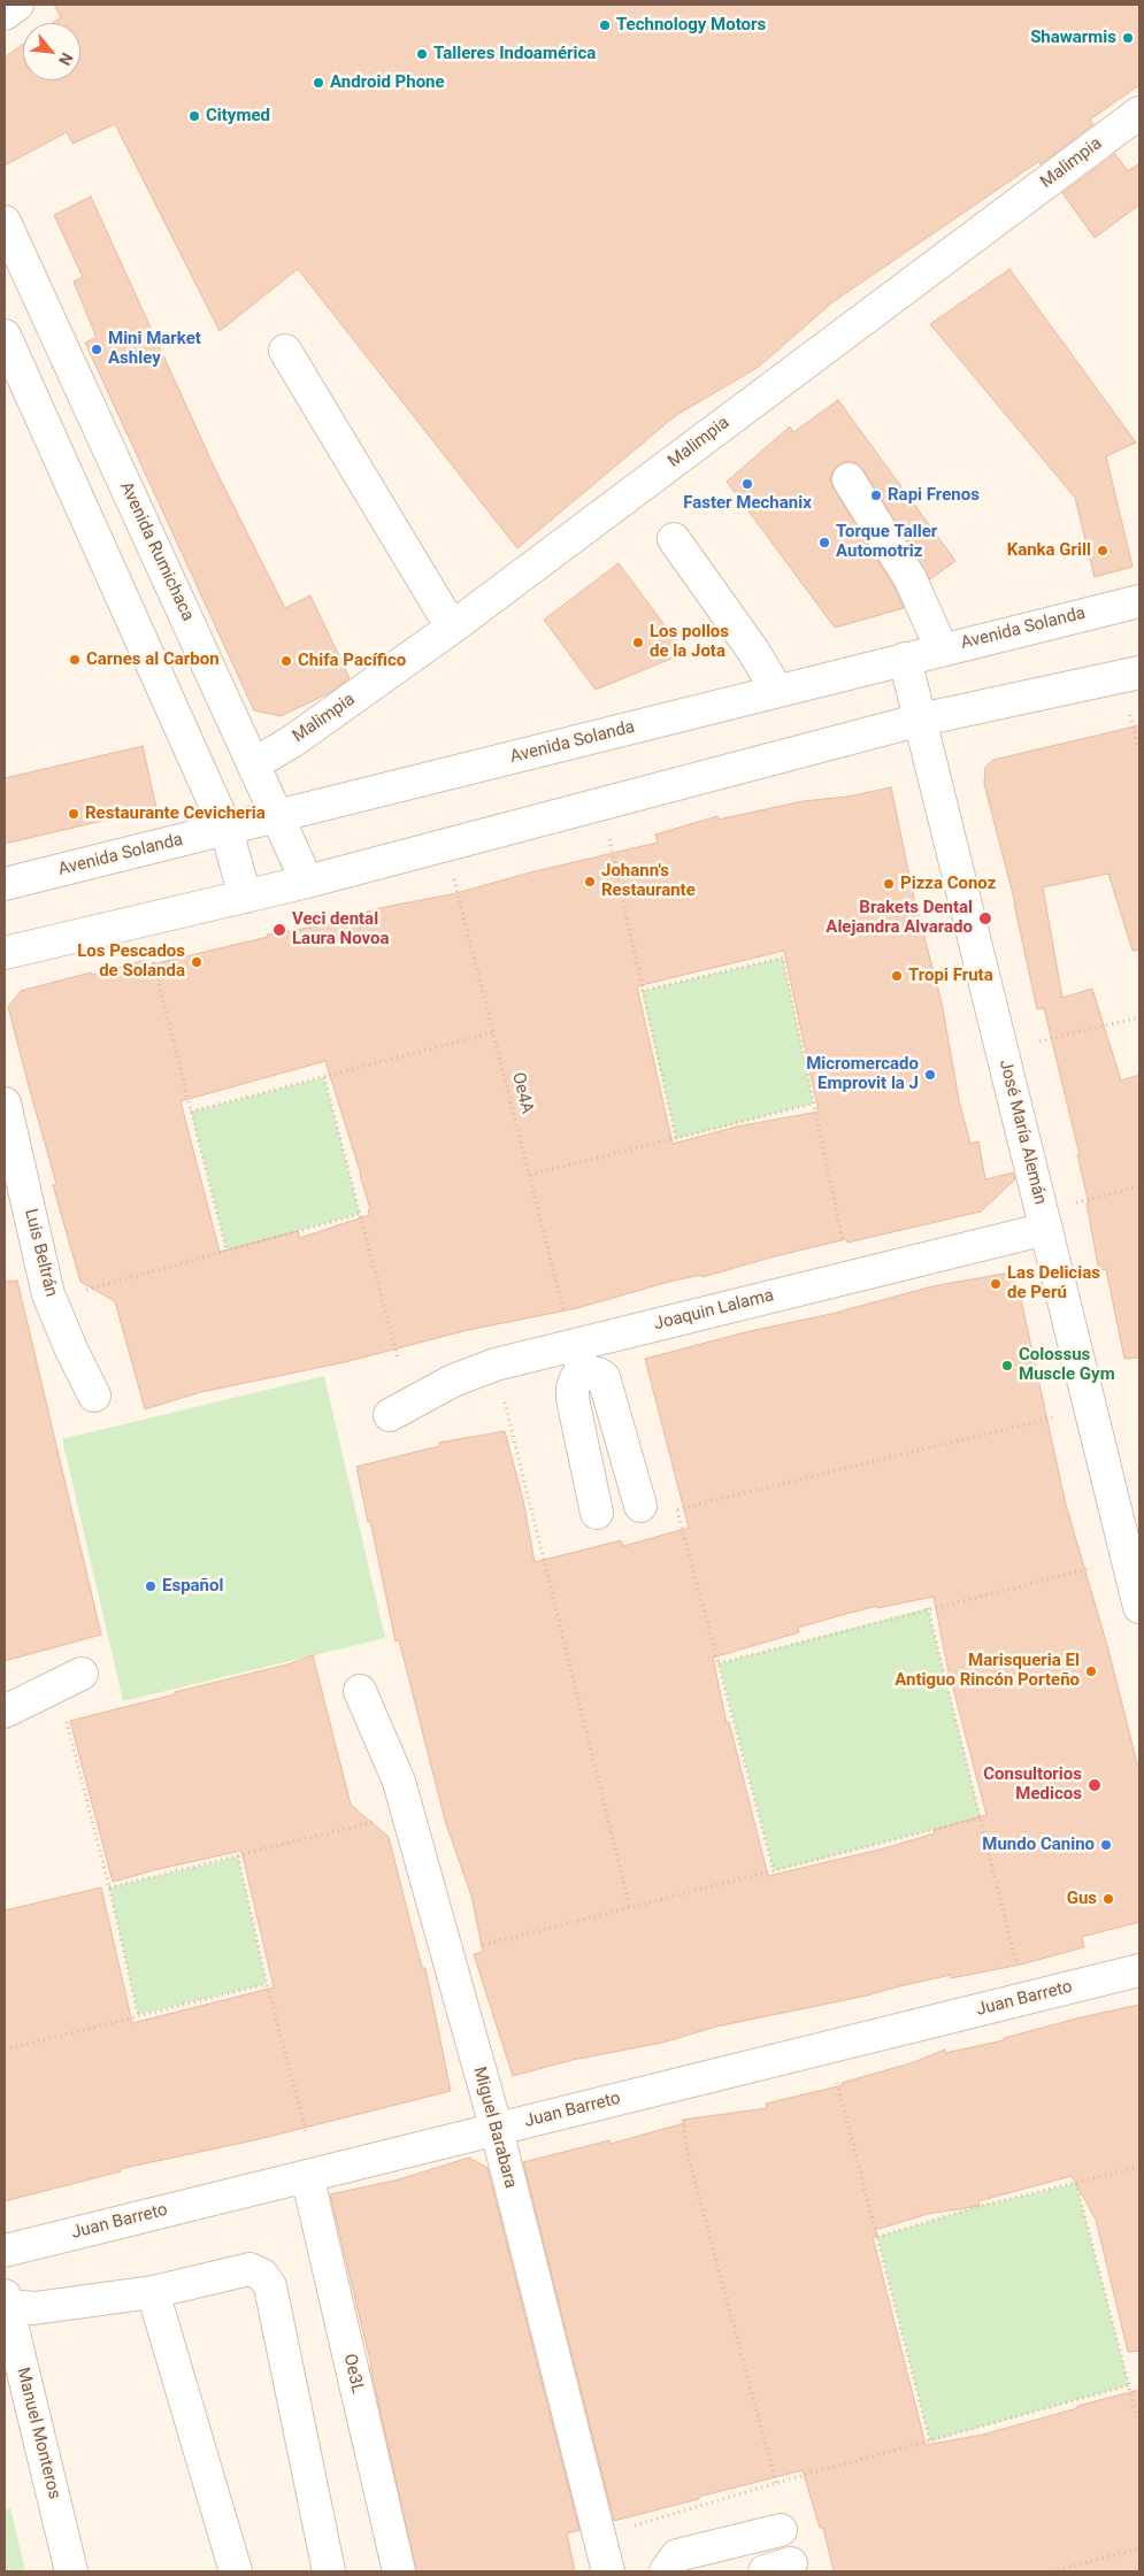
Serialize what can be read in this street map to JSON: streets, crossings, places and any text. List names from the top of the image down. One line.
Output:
{"streets":{"street":["Malimpia","Avenida Rumichaca","Avenida Solanda","José María Alemán","Luis Beltrán","Joaquin Lalama","Juan Barreto","Miguel Barabara","Oe3L","Manuel Monteros"],"path":["Oe4A"]},"crossings":[["Malimpia","Avenida Rumichaca"],["Avenida Rumichaca","Avenida Solanda"],["Avenida Solanda","José María Alemán"],["José María Alemán","Joaquin Lalama"],["Juan Barreto","Miguel Barabara"],["Juan Barreto","Oe3L"]],"places":["Technology Motors","Shawarmis","Talleres Indoamérica","Android Phone","Citymed","Mini Market Ashley","Faster Mechanix","Rapi Frenos","Torque Taller Automotriz","Kanka Grill","Los pollos de la Jota","Carnes al Carbon","Chifa Pacífico","Restaurante Cevicheria","Johann's Restaurante","Pizza Conoz","Brakets Dental Alejandra Alvarado","Veci dental Laura Novoa","Los Pescados de Solanda","Tropi Fruta","Micromercado Emprovit la J","Las Delicias de Perú","Colossus Muscle Gym","Español","Marisqueria El Antiguo Rincón Porteño","Consultorios Medicos","Mundo Canino","Gus"],"north":"bottom right"}
